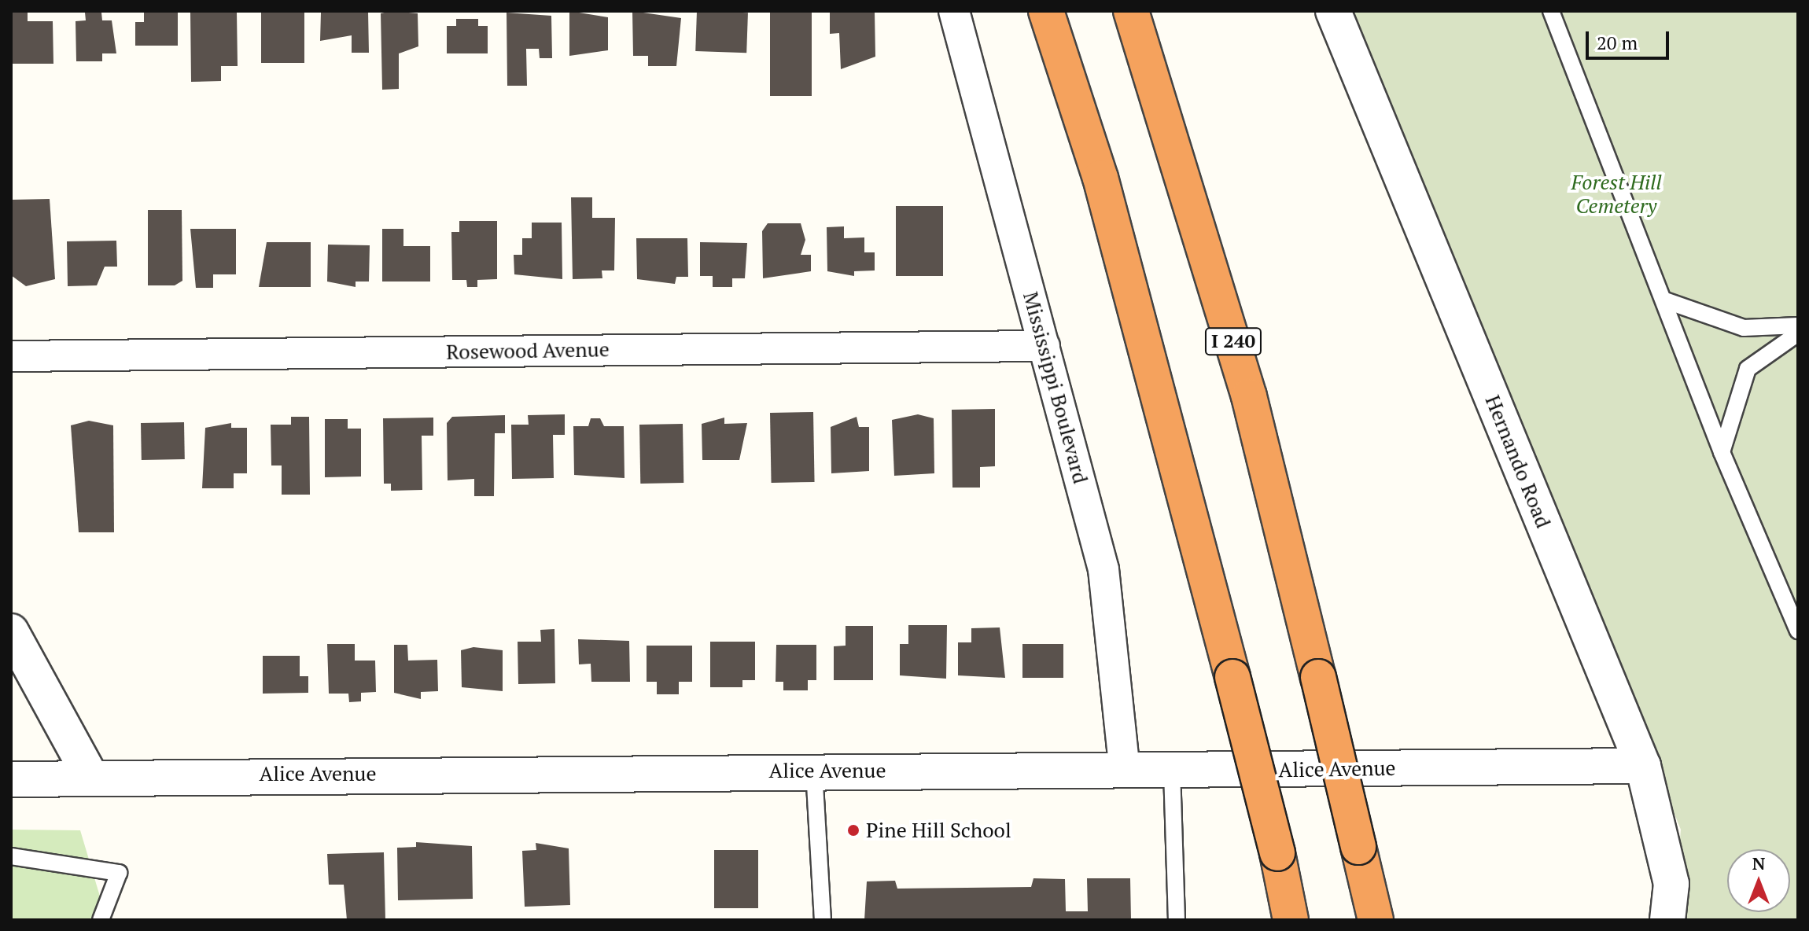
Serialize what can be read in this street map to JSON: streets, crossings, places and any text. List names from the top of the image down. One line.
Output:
{"streets":{"highway":["I 240"],"street":["Rosewood Avenue","Mississippi Boulevard","Hernando Road","Alice Avenue"]},"crossings":[["Rosewood Avenue","Mississippi Boulevard"],["Mississippi Boulevard","Alice Avenue"],["Hernando Road","Alice Avenue"]],"parks":["Forest Hill Cemetery"],"places":["Pine Hill School"],"scale_bar":"20 m","north":"top"}
